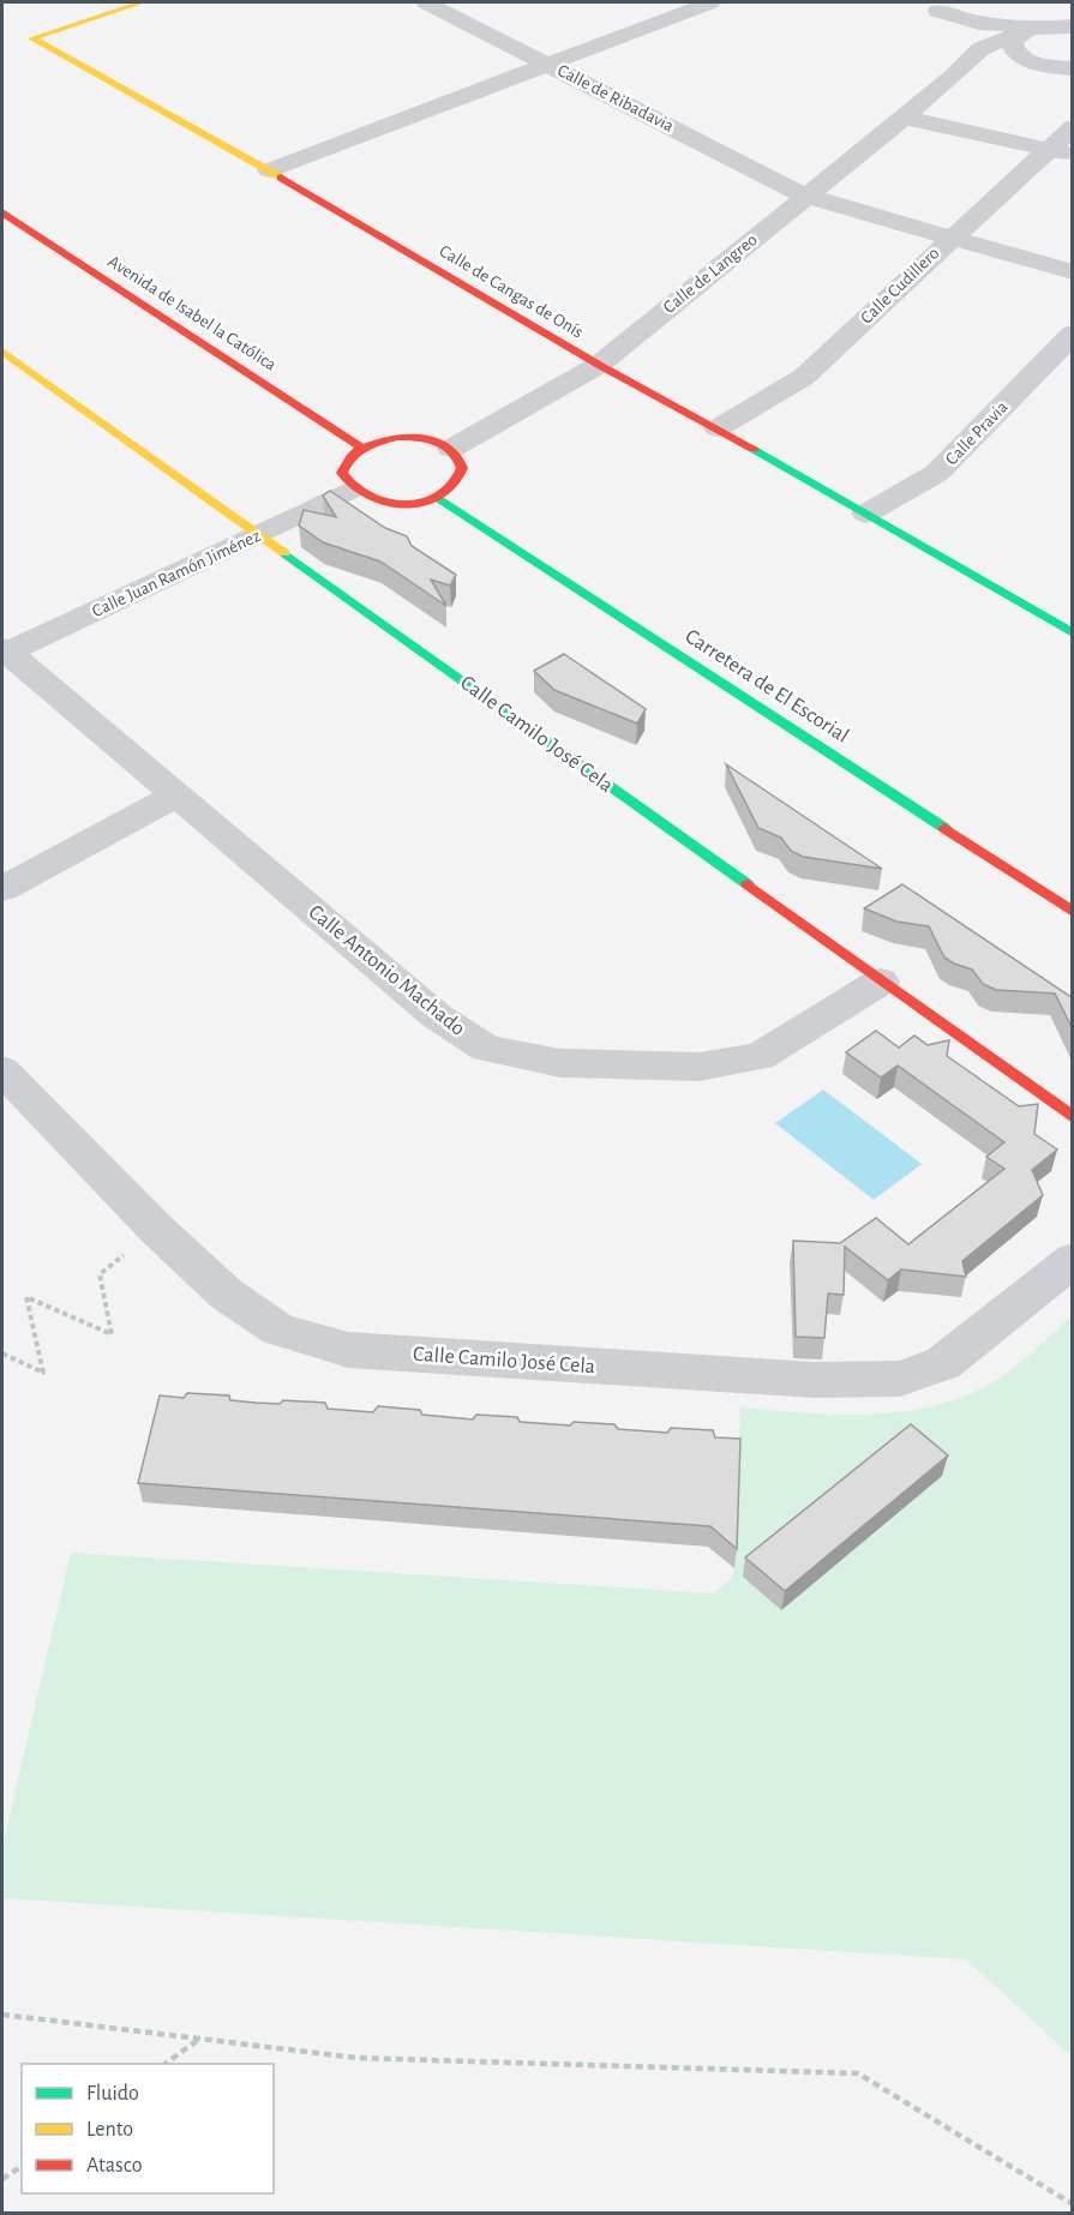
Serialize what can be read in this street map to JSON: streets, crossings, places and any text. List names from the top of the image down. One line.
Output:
{"streets":{"street":["Calle de Ribadavia","Calle de Langreo","Calle Cudillero","Calle de Cangas de Onís","Avenida de Isabel la Católica","Calle Pravia","Calle Juan Ramón Jiménez","Carretera de El Escorial","Calle Camilo José Cela","Calle Antonio Machado"]},"crossings":[["Calle de Ribadavia","Calle de Langreo"],["Calle de Ribadavia","Calle Cudillero"],["Calle de Langreo","Calle de Cangas de Onís"],["Calle Cudillero","Calle de Cangas de Onís"],["Calle de Cangas de Onís","Calle Pravia"],["Calle Juan Ramón Jiménez","Calle Camilo José Cela"],["Calle Juan Ramón Jiménez","Calle Antonio Machado"],["Calle Camilo José Cela","Calle Antonio Machado"]],"legend":["Fluido","Lento","Atasco"]}
